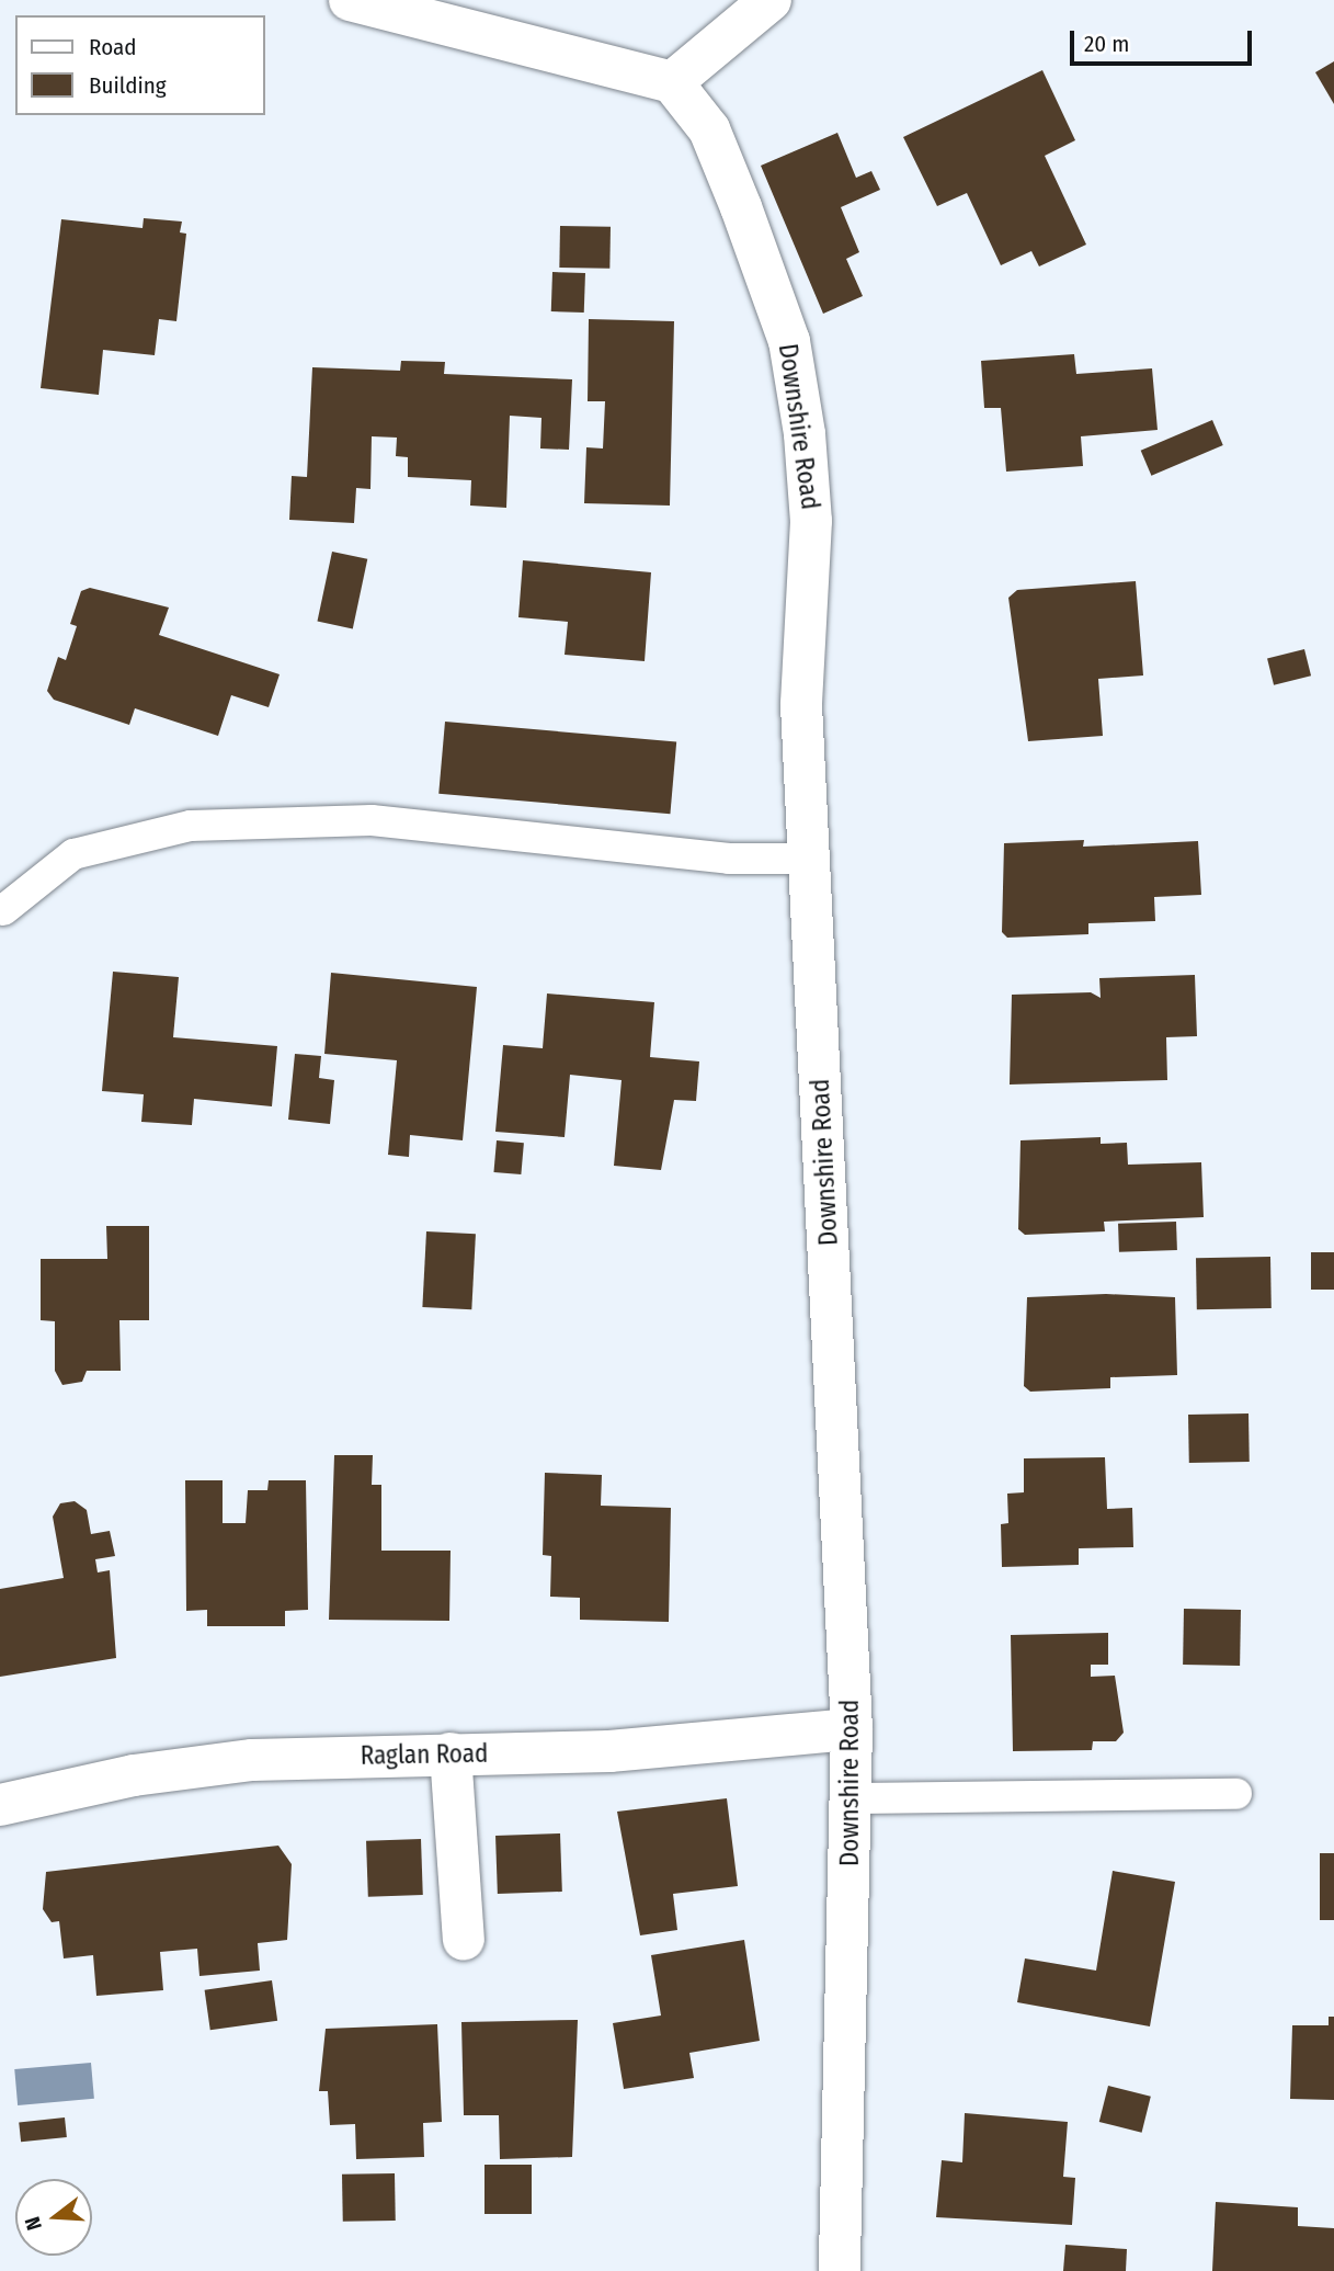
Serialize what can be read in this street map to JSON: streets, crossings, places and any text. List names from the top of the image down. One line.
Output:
{"streets":{"street":["Downshire Road","Raglan Road"]},"crossings":[["Downshire Road","Raglan Road"]],"legend":["Road","Building"],"scale_bar":"20 m","north":"left"}
